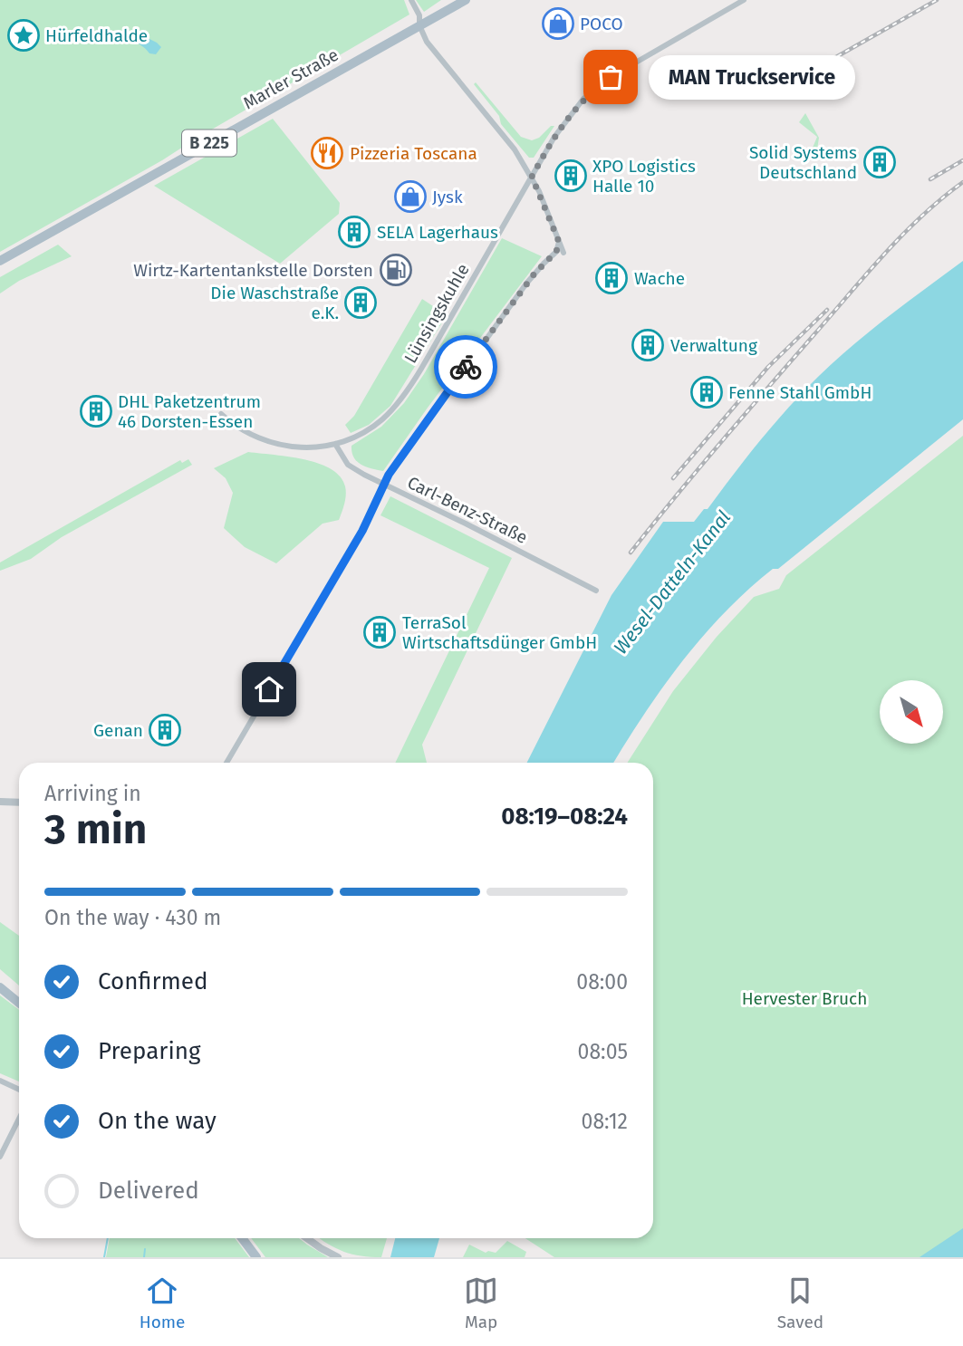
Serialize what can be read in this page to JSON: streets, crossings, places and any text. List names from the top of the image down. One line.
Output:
{"streets":{"main road":["Marler Straße","B 225"],"street":["Lünsingskuhle","Carl-Benz-Straße"]},"crossings":[["Lünsingskuhle","Carl-Benz-Straße"]],"water":["Wesel-Datteln-Kanal"],"parks":["Hervester Bruch"],"places":{"shop":["POCO","Jysk"],"place":["Hürfeldhalde"],"other":["MAN Truckservice"],"restaurant":["Pizzeria Toscana"],"building":["Solid Systems Deutschland","XPO Logistics Halle 10","SELA Lagerhaus","Wache","Die Waschstraße e.K.","Verwaltung","Fenne Stahl GmbH","DHL Paketzentrum 46 Dorsten-Essen","TerraSol Wirtschaftsdünger GmbH","Genan"],"fuel station":["Wirtz-Kartentankstelle Dorsten"]},"north":"bottom right","page":{"bubble":"MAN Truckservice","heading":["3 min","Arriving in","08:19–08:24"],"bar":"On the way · 430 m","list":[["Confirmed","08:00"],["Preparing","08:05"],["On the way","08:12"],"Delivered"],"tabs":["Home","Map","Saved"]}}
